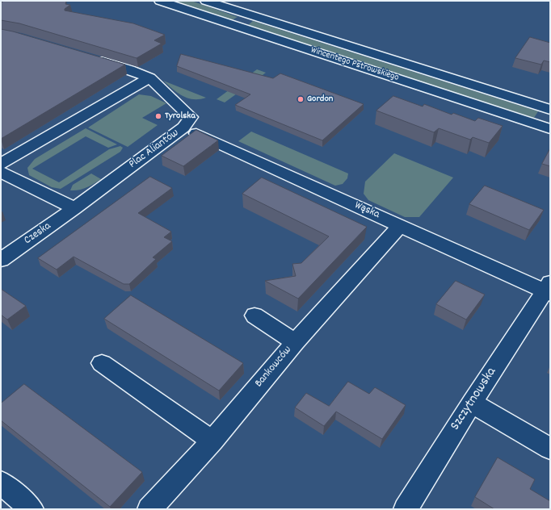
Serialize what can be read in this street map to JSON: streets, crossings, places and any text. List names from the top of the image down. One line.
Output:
{"streets":{"street":["Wincentego Pstrowskiego","Plac Aliantów","Wąska","Czeska","Bankowców","Szczytnowska"]},"crossings":[["Plac Aliantów","Wąska"],["Plac Aliantów","Czeska"],["Wąska","Bankowców"],["Wąska","Szczytnowska"]],"places":["Gordon","Tyrolska"]}
